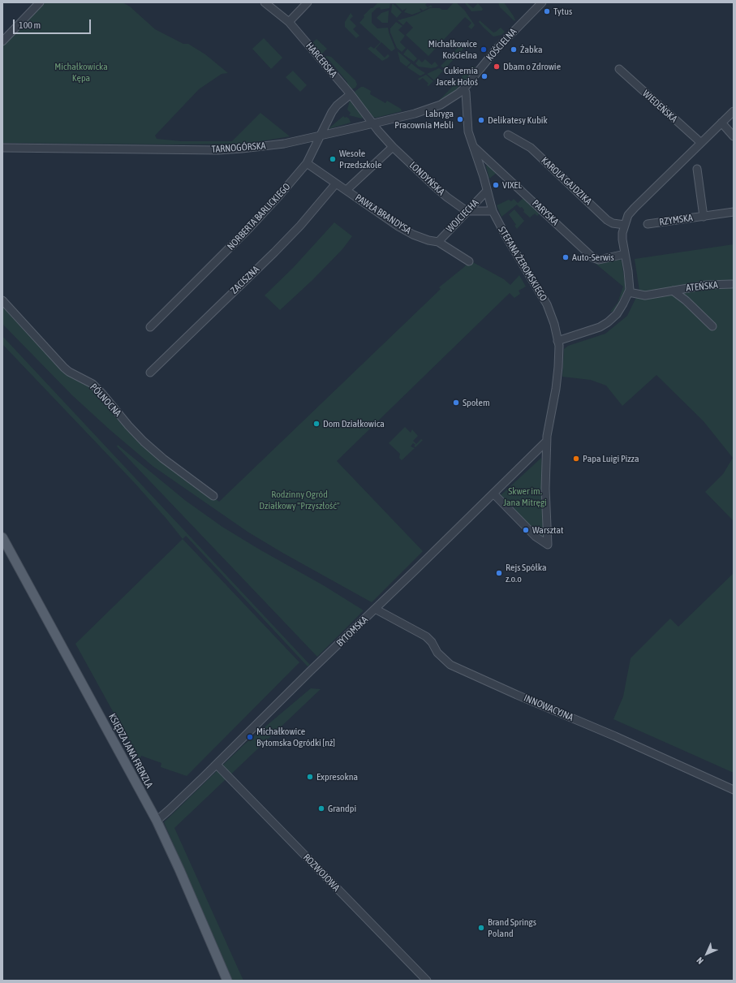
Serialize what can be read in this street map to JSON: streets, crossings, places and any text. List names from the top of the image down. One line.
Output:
{"streets":{"main road":["KSIĘDZA JANA FRENZLA"],"street":["KOŚCIELNA","HARCERSKA","WIEDEŃSKA","TARNOGÓRSKA","LONDYŃSKA","KAROLA GAJDZIKA","PARYSKA","PAWŁA BRANDYSA","WOJCIECHA","NORBERTA BARLICKIEGO","RZYMSKA","STEFANA ŻEROMSKIEGO","ZACISZNA","ATEŃSKA","PÓŁNOCNA","BYTOMSKA","INNOWACYJNA","ROZWOJOWA"]},"crossings":[["KOŚCIELNA","TARNOGÓRSKA"],["KOŚCIELNA","STEFANA ŻEROMSKIEGO"],["HARCERSKA","TARNOGÓRSKA"],["HARCERSKA","LONDYŃSKA"],["HARCERSKA","NORBERTA BARLICKIEGO"],["TARNOGÓRSKA","LONDYŃSKA"],["TARNOGÓRSKA","NORBERTA BARLICKIEGO"],["TARNOGÓRSKA","STEFANA ŻEROMSKIEGO"],["LONDYŃSKA","WOJCIECHA"],["PARYSKA","STEFANA ŻEROMSKIEGO"],["PAWŁA BRANDYSA","WOJCIECHA"],["PAWŁA BRANDYSA","NORBERTA BARLICKIEGO"],["PAWŁA BRANDYSA","ZACISZNA"],["WOJCIECHA","STEFANA ŻEROMSKIEGO"],["STEFANA ŻEROMSKIEGO","BYTOMSKA"],["BYTOMSKA","INNOWACYJNA"],["BYTOMSKA","KSIĘDZA JANA FRENZLA"],["BYTOMSKA","ROZWOJOWA"]],"parks":["Michałkowicka Kępa","Skwer im. Jana Mitręgi","Rodzinny Ogród Działkowy \"Przyszłość\""],"places":["Tytus","Michałkowice Kościelna","Żabka","Dbam o Zdrowie","Cukiernia Jacek Hołoś","Labryga Pracownia Mebli","Delikatesy Kubik","Wesołe Przedszkole","VIXEL","Auto-Serwis","Społem","Dom Działkowica","Papa Luigi Pizza","Warsztat","Rejs Spółka z.o.o","Michałkowice Bytomska Ogródki [nż]","Expresokna","Grandpi","Brand Springs Poland"],"scale_bar":"100 m","north":"bottom left"}
